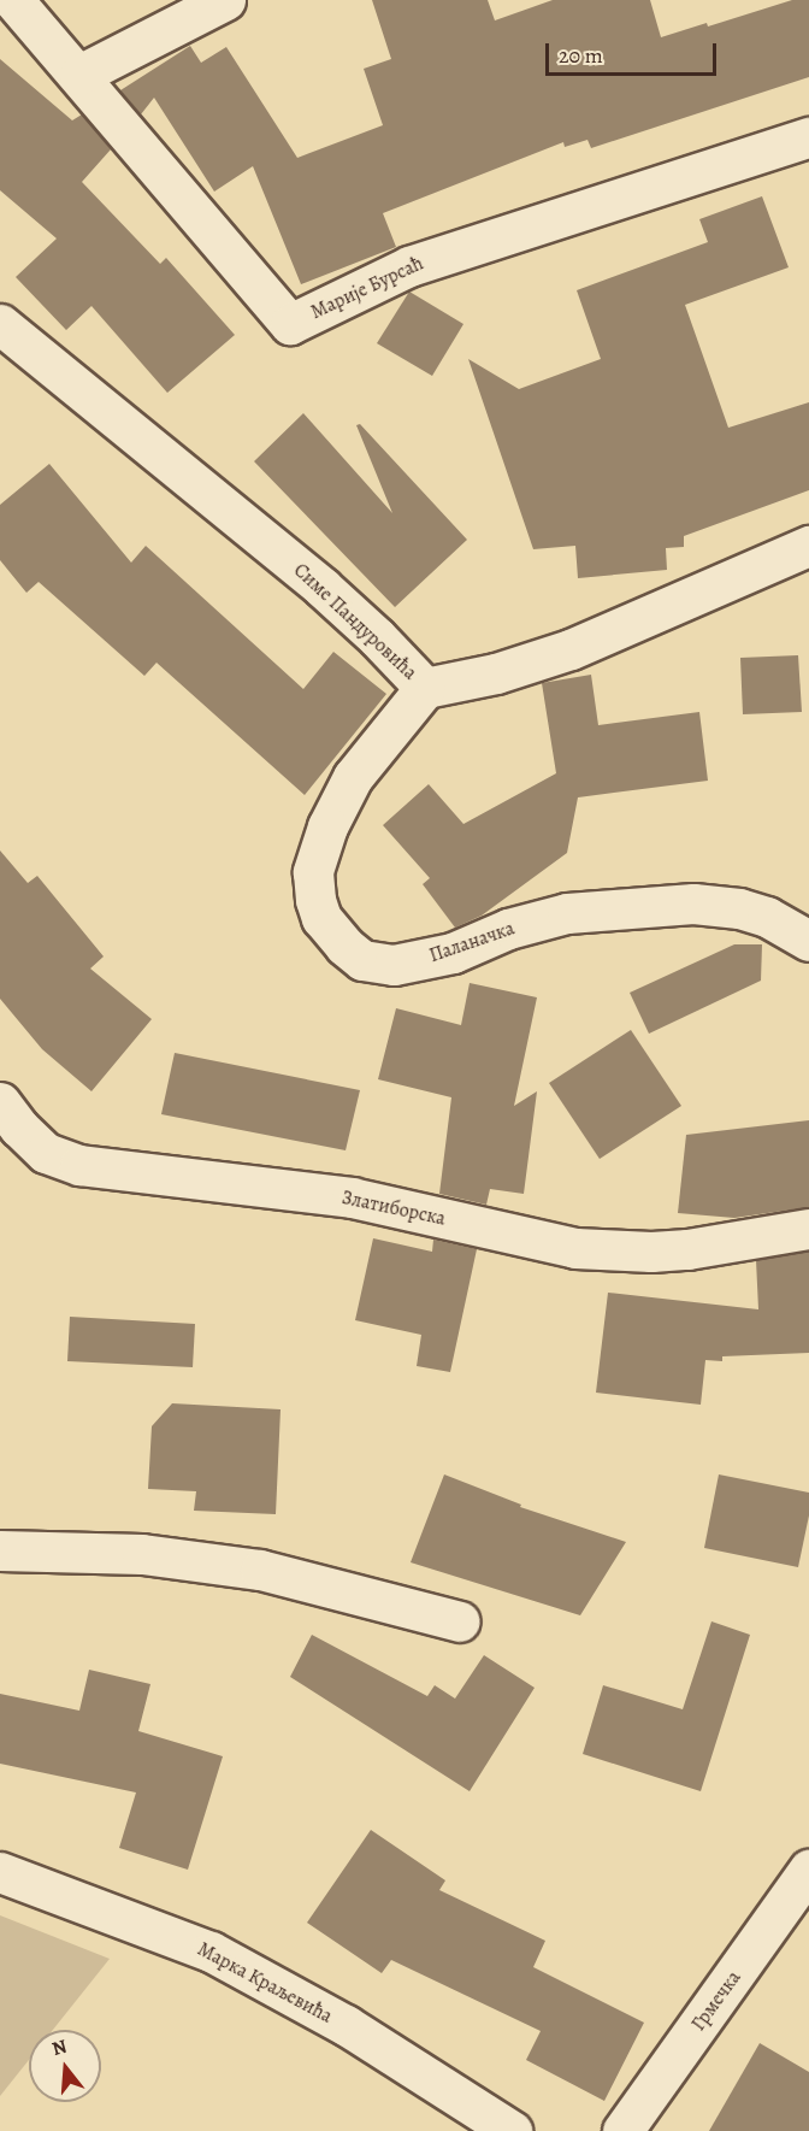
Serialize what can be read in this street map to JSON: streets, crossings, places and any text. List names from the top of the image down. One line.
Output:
{"streets":{"street":["Марије Бурсаћ","Симе Пандуровића","Паланачка","Златиборска","Марка Краљевића","Грмечка"]},"crossings":[["Симе Пандуровића","Паланачка"]],"scale_bar":"20 m","north":"top"}
